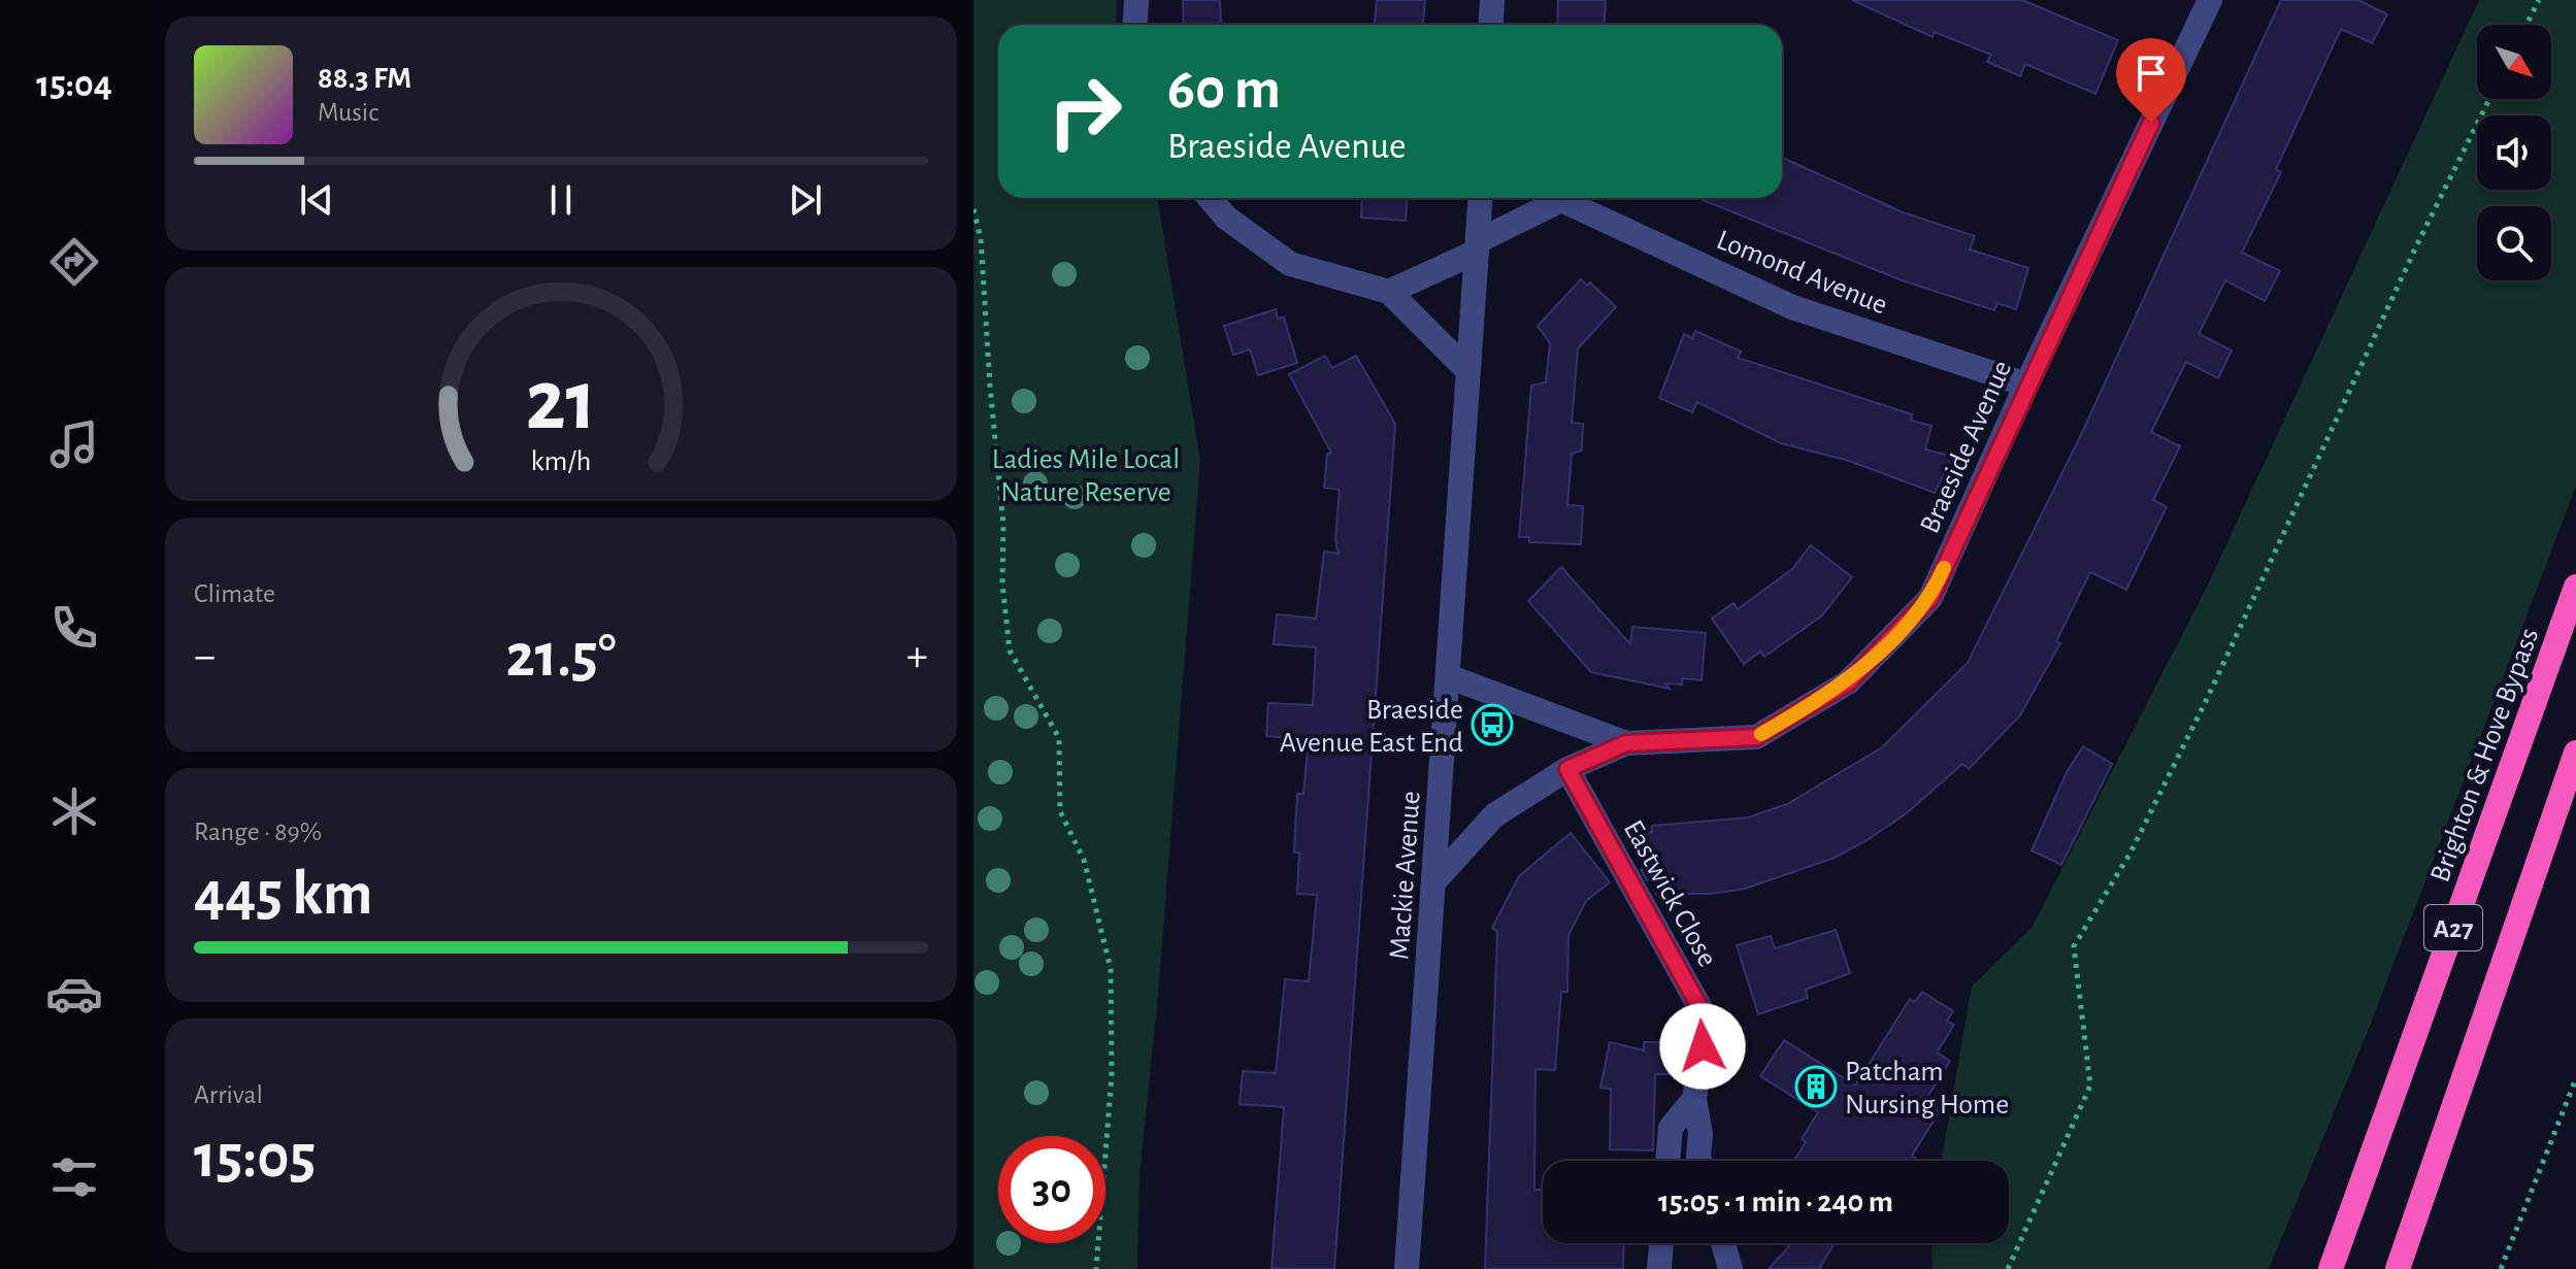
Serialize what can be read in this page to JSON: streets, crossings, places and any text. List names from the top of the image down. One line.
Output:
{"streets":{"highway":["Brighton & Hove Bypass","A27"],"street":["Lomond Avenue","Braeside Avenue","Mackie Avenue","Eastwick Close"]},"crossings":[["Lomond Avenue","Braeside Avenue"],["Lomond Avenue","Mackie Avenue"],["Braeside Avenue","Mackie Avenue"],["Braeside Avenue","Eastwick Close"]],"parks":["Ladies Mile Local Nature Reserve"],"places":{"bus stop":["Braeside Avenue East End"],"building":["Patcham Nursing Home"]},"north":"bottom right","page":{"tabs":"15:04","turn":["60 m","Braeside Avenue"],"song":["88.3 FM","Music"],"tile":["Climate",["Range · 89%","445 km"],["Arrival","15:05"]],"heat":["−","21.5°","+"],"limit":"30","trip":"15:05 · 1 min · 240 m","gauge":["21","km/h"]}}
